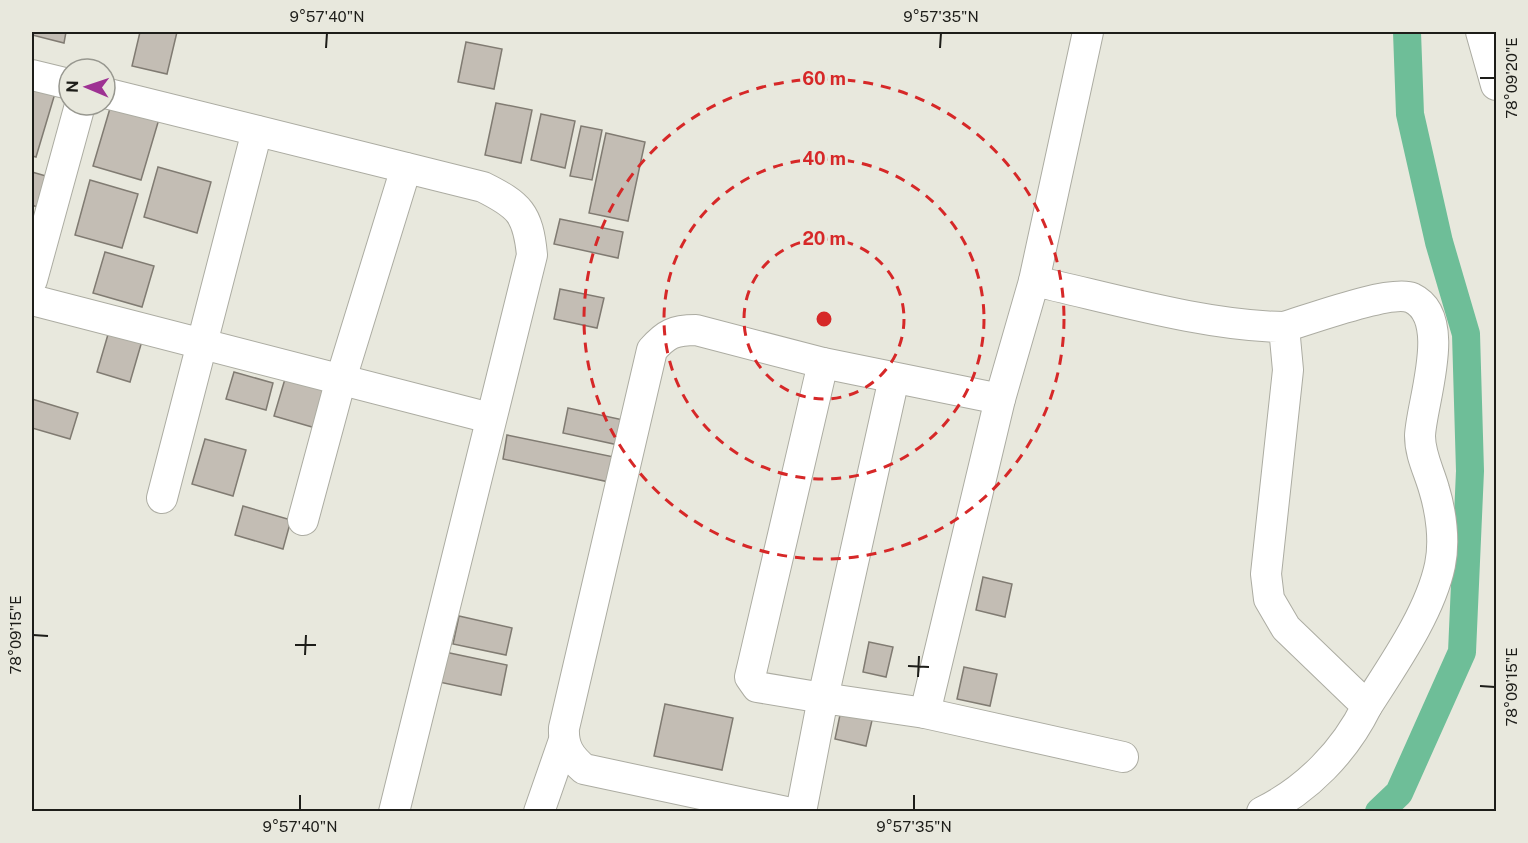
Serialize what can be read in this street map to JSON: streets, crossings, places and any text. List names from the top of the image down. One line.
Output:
{"north":"left","coordinates":["9°57'40\"N","9°57'35\"N","78°09'20\"E","78°09'15\"E"],"rings":["60 m","40 m","20 m"]}
